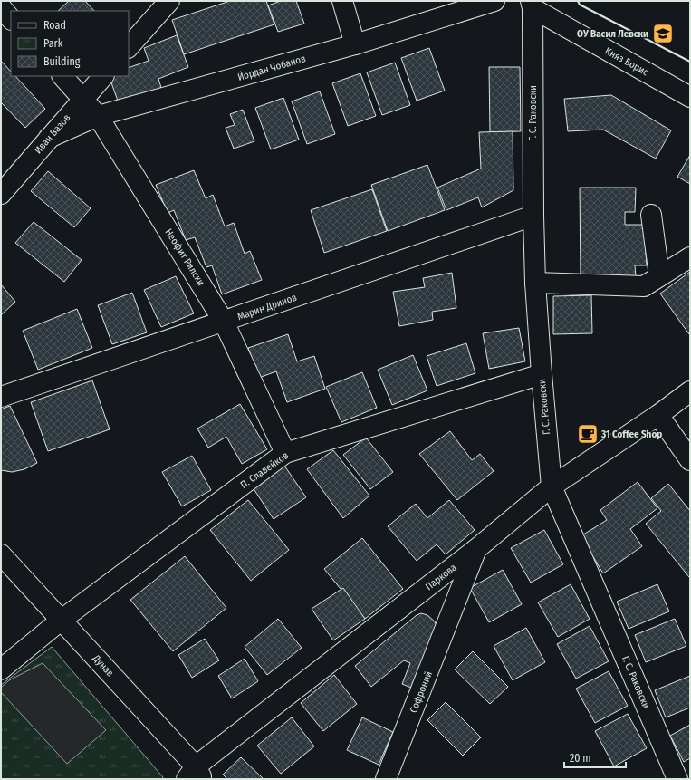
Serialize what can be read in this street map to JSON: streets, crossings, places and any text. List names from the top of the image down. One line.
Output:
{"streets":{"street":["Княз Борис","Йордан Чобанов","Г. С. Раковски","Иван Вазов","Неофит Рилски","Марин Дринов","П. Славейков","Паркова","Дунав","Софроний"]},"crossings":[["Княз Борис","Г. С. Раковски"],["Йордан Чобанов","Иван Вазов"],["Йордан Чобанов","Неофит Рилски"],["Г. С. Раковски","Марин Дринов"],["Г. С. Раковски","П. Славейков"],["Г. С. Раковски","Паркова"],["Иван Вазов","Неофит Рилски"],["Неофит Рилски","Марин Дринов"],["Неофит Рилски","П. Славейков"],["П. Славейков","Дунав"],["Паркова","Дунав"],["Паркова","Софроний"]],"places":{"school or university":["ОУ Васил Левски"],"cafe":["31 Coffee Shop"]},"legend":["Road","Park","Building"],"scale_bar":"20 m"}
